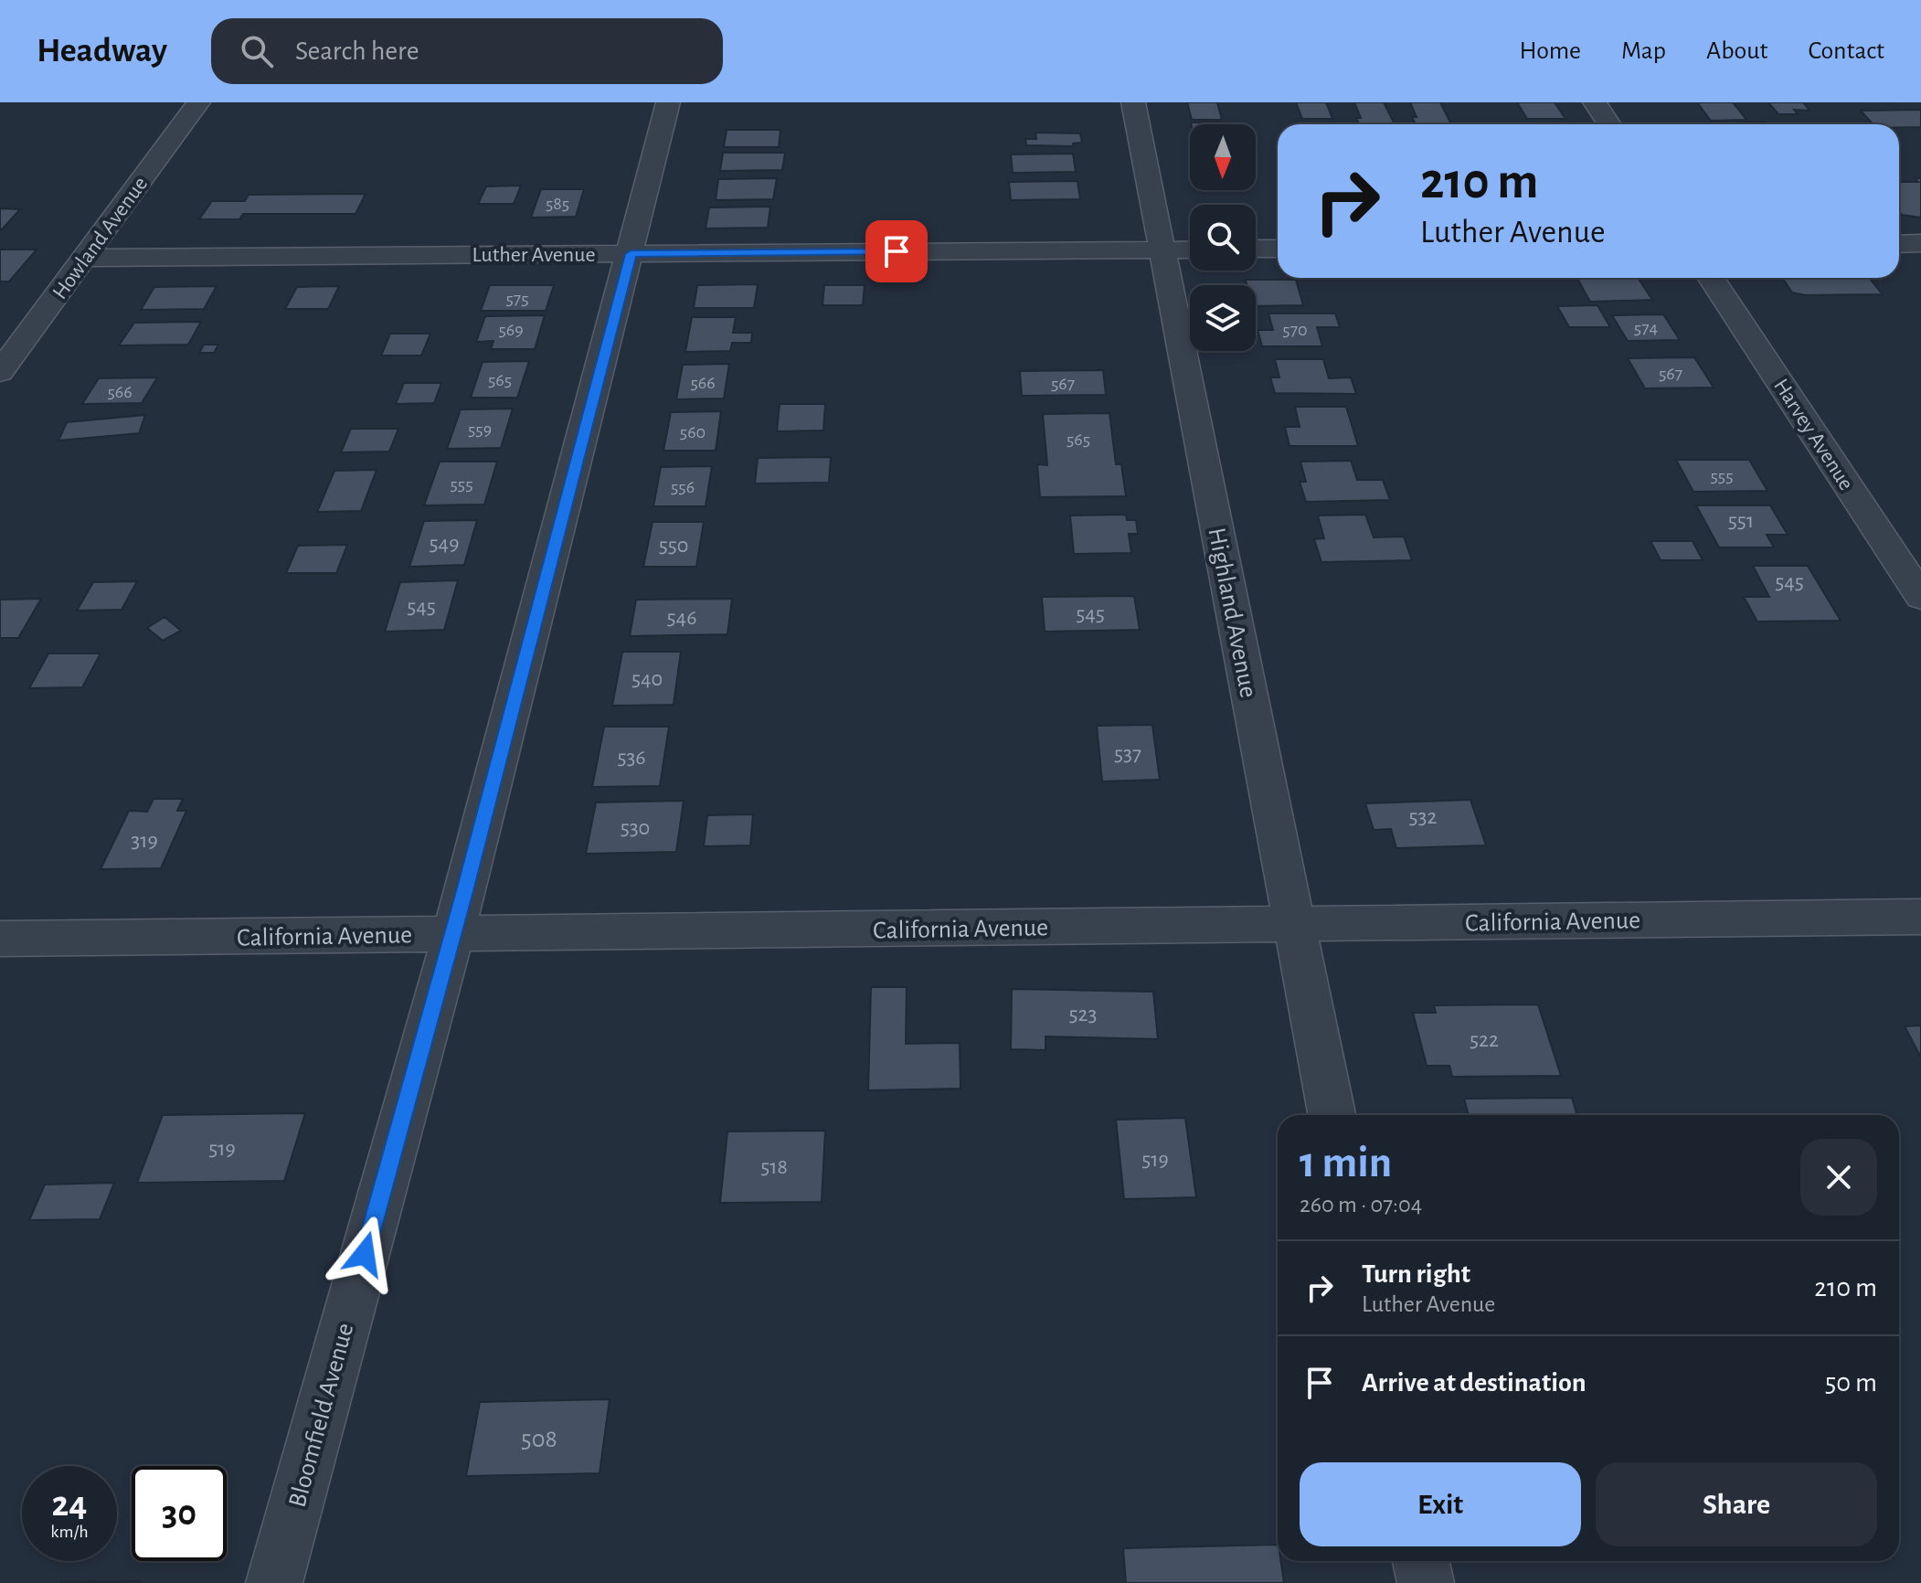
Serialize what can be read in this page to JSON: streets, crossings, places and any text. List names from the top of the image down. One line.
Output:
{"streets":{"street":["Howland Avenue","Luther Avenue","Harvey Avenue","Highland Avenue","California Avenue","Bloomfield Avenue"]},"crossings":[["Howland Avenue","Luther Avenue"],["Luther Avenue","Highland Avenue"],["Luther Avenue","Bloomfield Avenue"],["Highland Avenue","California Avenue"],["California Avenue","Bloomfield Avenue"]],"house_numbers":["585","575","574","569","570","567","565","566","567","566","559","560","565","555","555","556","551","549","550","545","545","545","546","540","537","536","532","530","319","523","522","519","519","518","508"],"north":"bottom","page":{"header":"Headway","search":"Search here","nav":["Home","Map","About","Contact"],"turn":["210 m","Luther Avenue"],"heading":["1 min","260 m · 07:04"],"list":[{"name":"Turn right","note":"Luther Avenue","value":"210 m"},{"name":"Arrive at destination","value":"50 m"}],"buttons":["Exit","Share"],"speed":"24 km/h","limit":"30"}}
